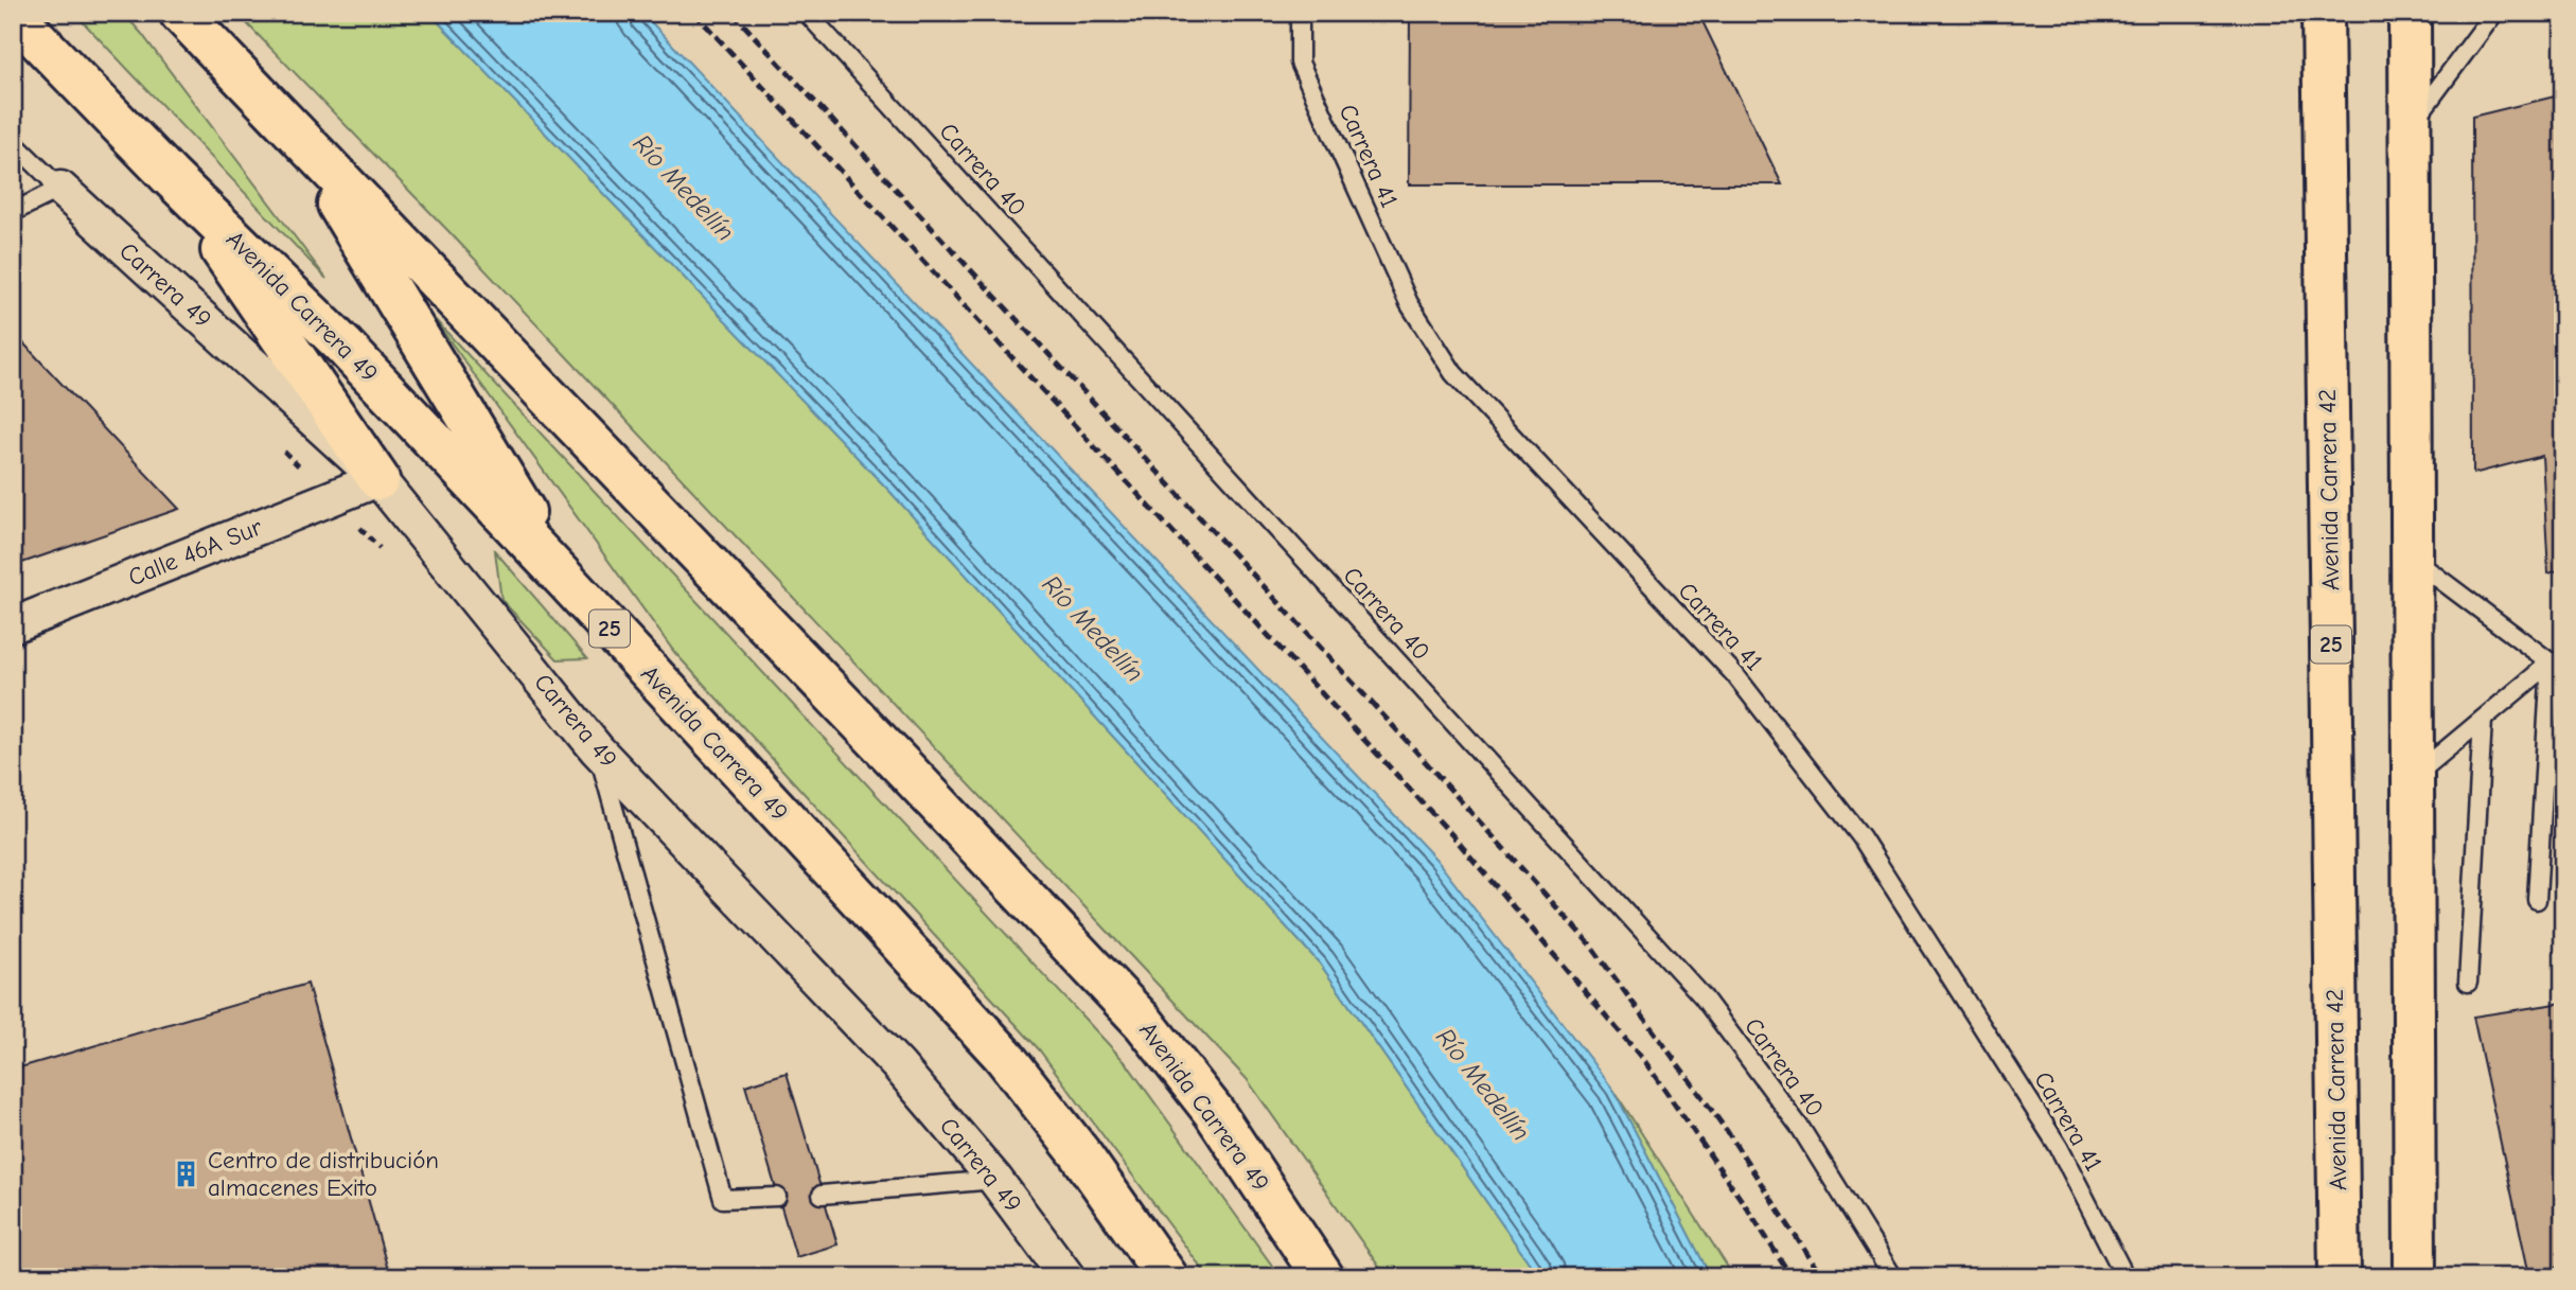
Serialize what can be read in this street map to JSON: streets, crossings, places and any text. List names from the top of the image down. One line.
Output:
{"streets":{"highway":["Avenida Carrera 49","Avenida Carrera 42","25"],"street":["Carrera 49","Calle 46A Sur"],"lane":["Carrera 41","Carrera 40"]},"crossings":[["Carrera 49","Calle 46A Sur"]],"water":["Río Medellín"],"places":{"building":["Centro de distribución almacenes Exito"]}}
